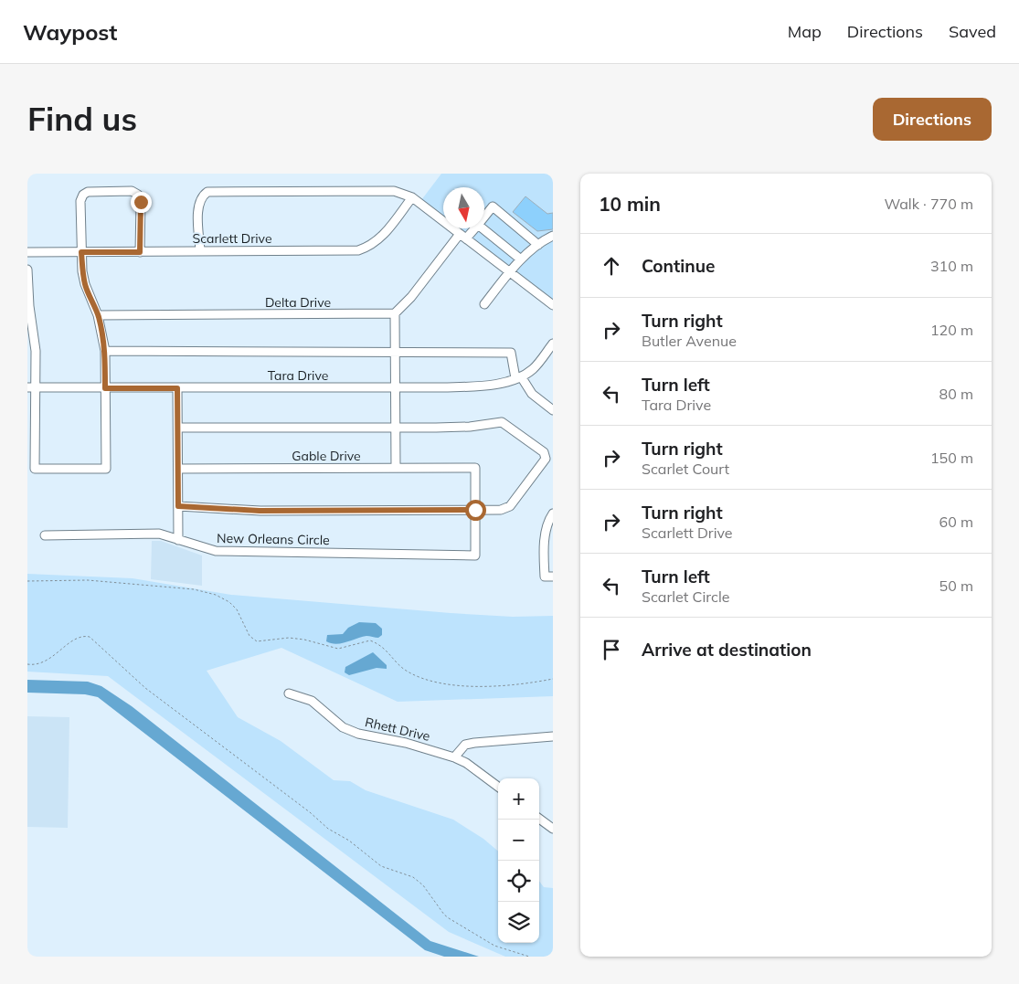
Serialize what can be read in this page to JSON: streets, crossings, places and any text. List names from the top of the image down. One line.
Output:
{"streets":{"street":["Scarlett Drive","Delta Drive","Tara Drive","Gable Drive","New Orleans Circle","Rhett Drive"]},"crossings":[["Gable Drive","New Orleans Circle"]],"north":"bottom","page":{"header":"Waypost","nav":["Map","Directions","Saved"],"buttons":"Directions","title":"Find us","heading":["10 min","Walk · 770 m"],"list":[["Continue","310 m"],["Turn right","Butler Avenue","120 m"],["Turn left","Tara Drive","80 m"],["Turn right","Scarlet Court","150 m"],["Turn right","Scarlett Drive","60 m"],["Turn left","Scarlet Circle","50 m"],"Arrive at destination"],"map_buttons":["+","−"]}}
